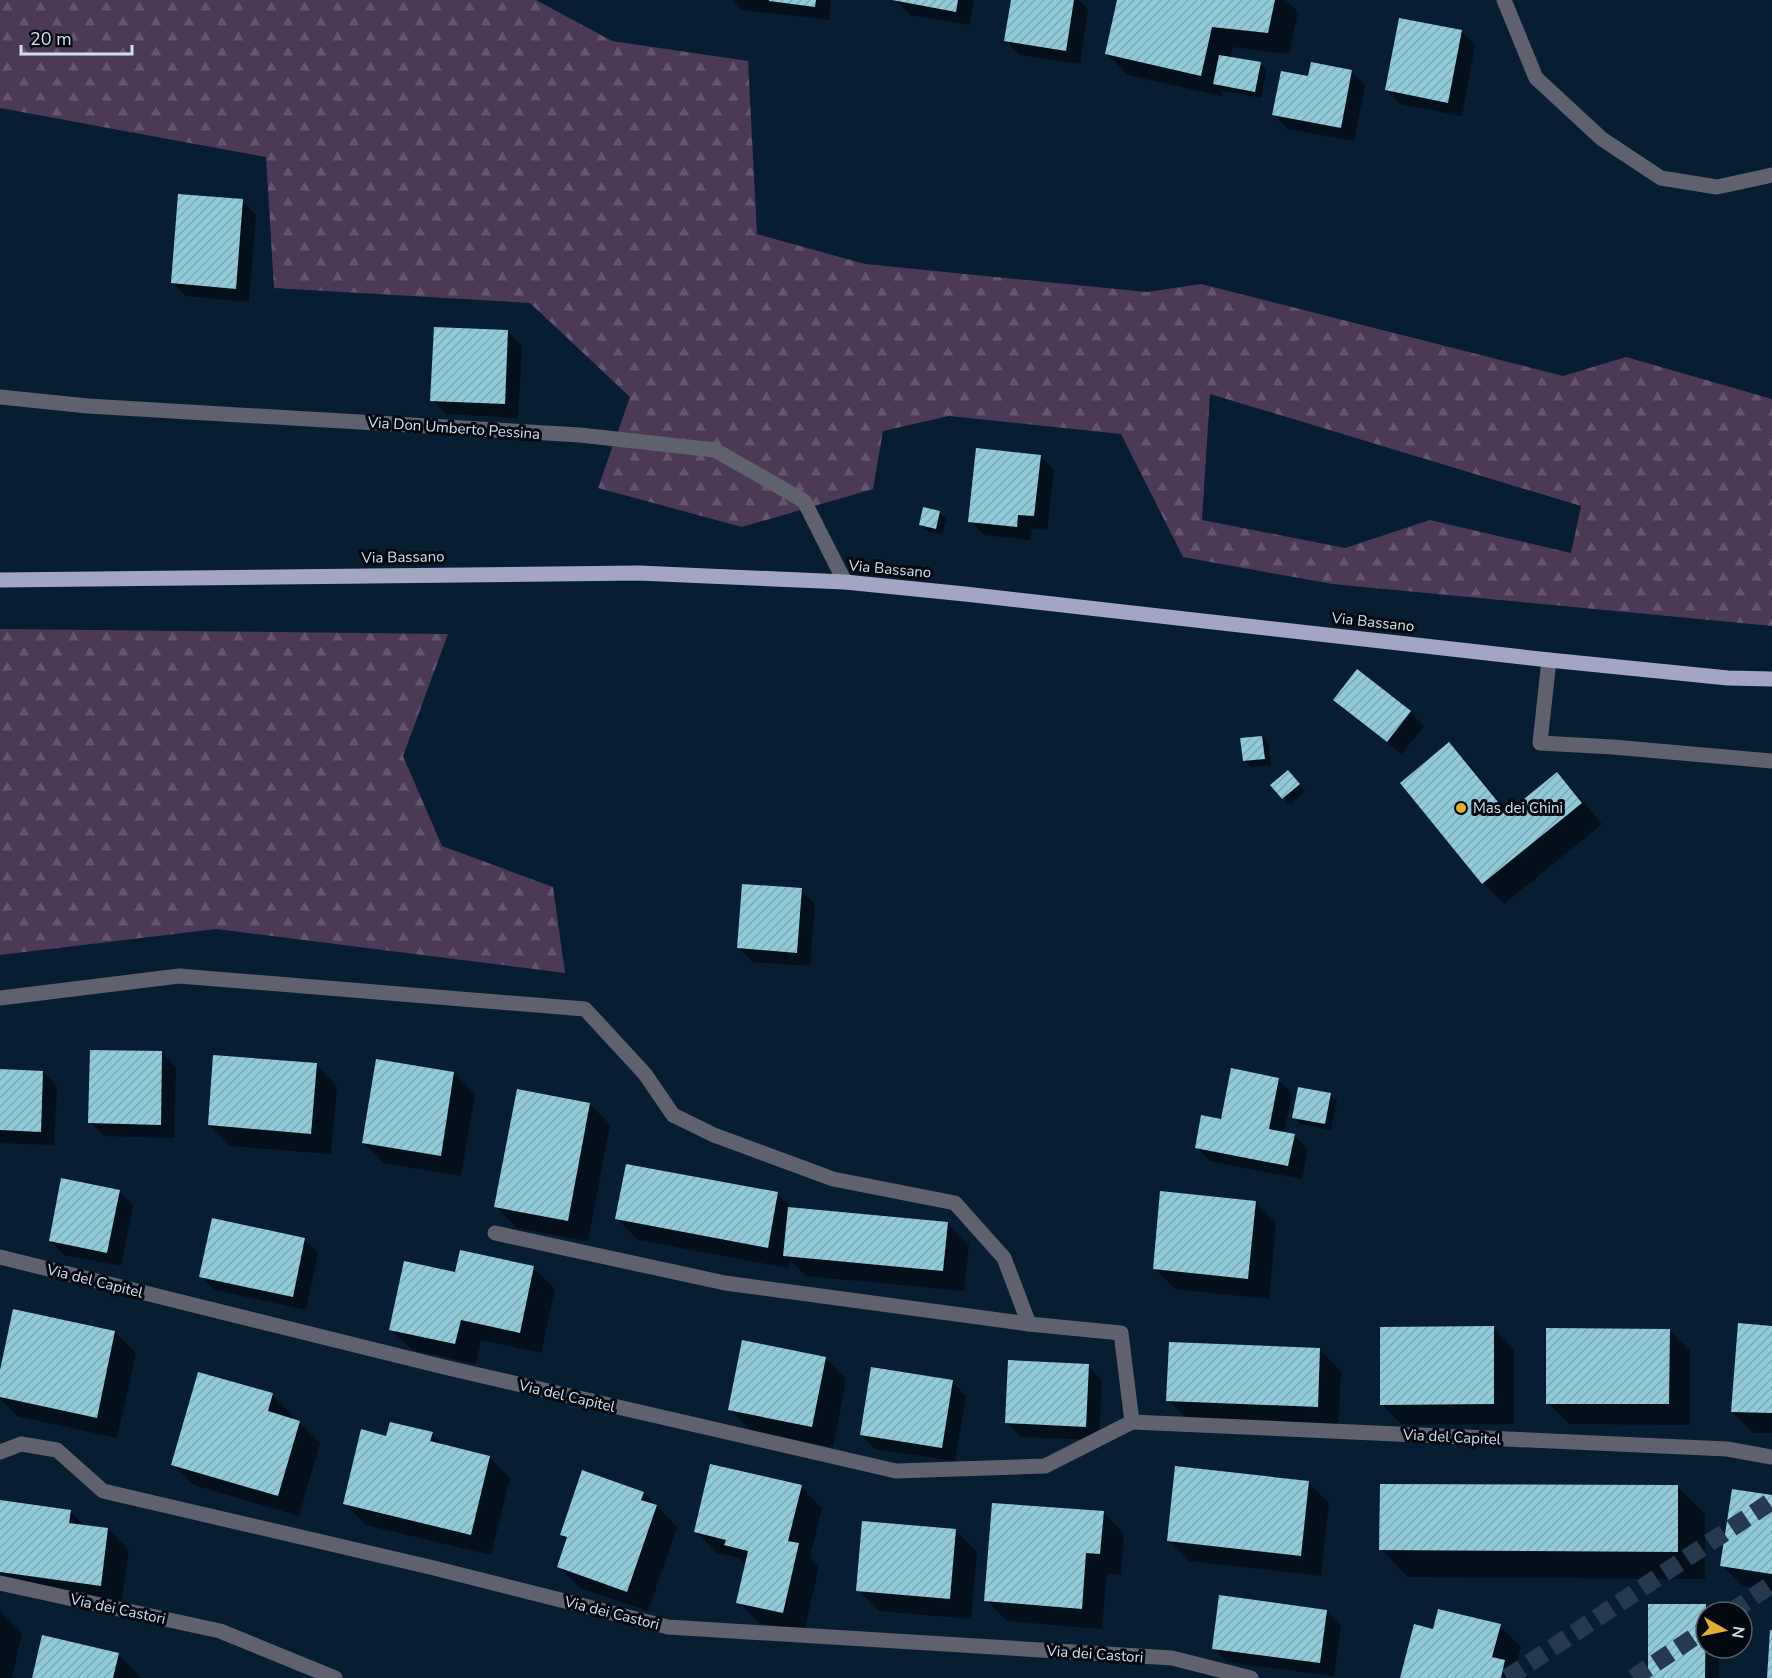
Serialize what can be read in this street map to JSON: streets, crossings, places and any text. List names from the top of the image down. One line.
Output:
{"streets":{"main road":["Via Bassano"],"street":["Via Don Umberto Pessina","Via del Capitel","Via dei Castori"]},"crossings":[["Via Don Umberto Pessina","Via Bassano"]],"places":["Mas dei Chini"],"scale_bar":"20 m","north":"right"}
